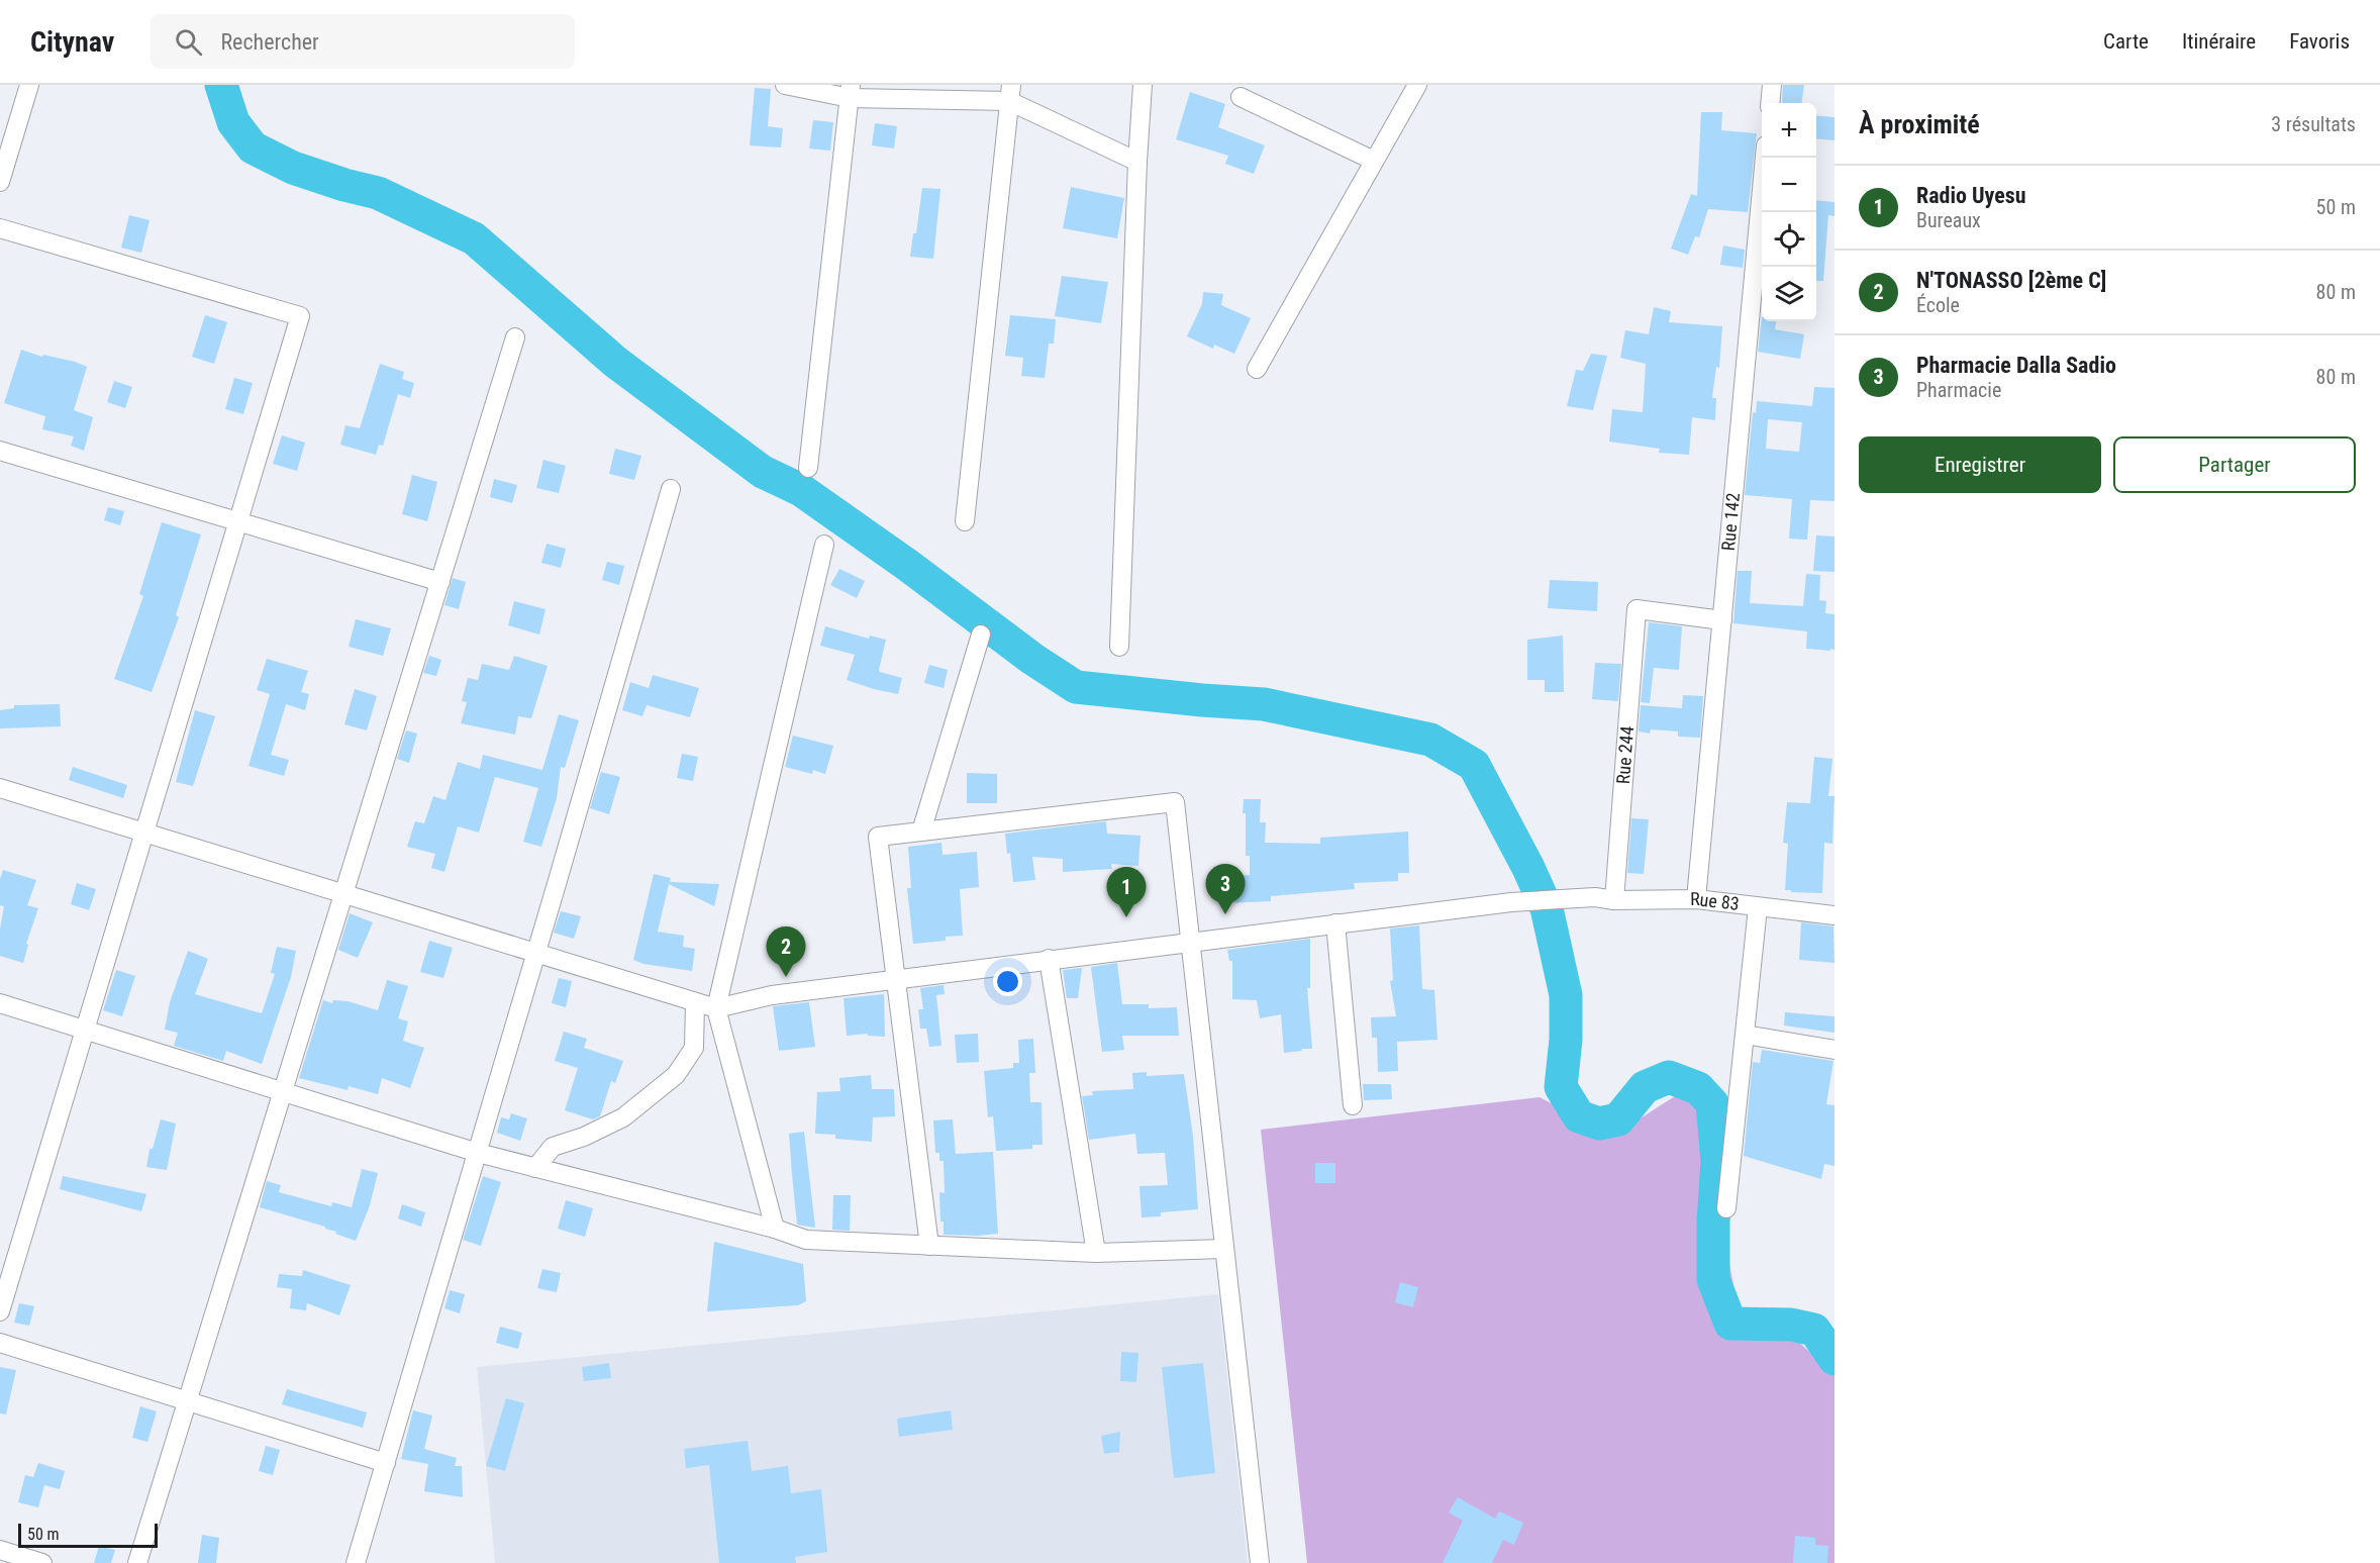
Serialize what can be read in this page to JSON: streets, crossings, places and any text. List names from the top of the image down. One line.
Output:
{"streets":{"street":["Rue 142","Rue 244","Rue 83"]},"crossings":[["Rue 142","Rue 244"],["Rue 142","Rue 83"],["Rue 244","Rue 83"]],"scale_bar":"50 m","page":{"header":"Citynav","search":"Rechercher","nav":["Carte","Itinéraire","Favoris"],"heading":["À proximité","3 résultats"],"map_buttons":["+","−"],"list":[{"mark":"1","name":"Radio Uyesu","note":"Bureaux","value":"50 m"},{"mark":"2","name":"N'TONASSO [2ème C]","note":"École","value":"80 m"},{"mark":"3","name":"Pharmacie Dalla Sadio","note":"Pharmacie","value":"80 m"}],"buttons":["Enregistrer","Partager"],"pins":["3","1","2"],"scale":"50 m"}}
